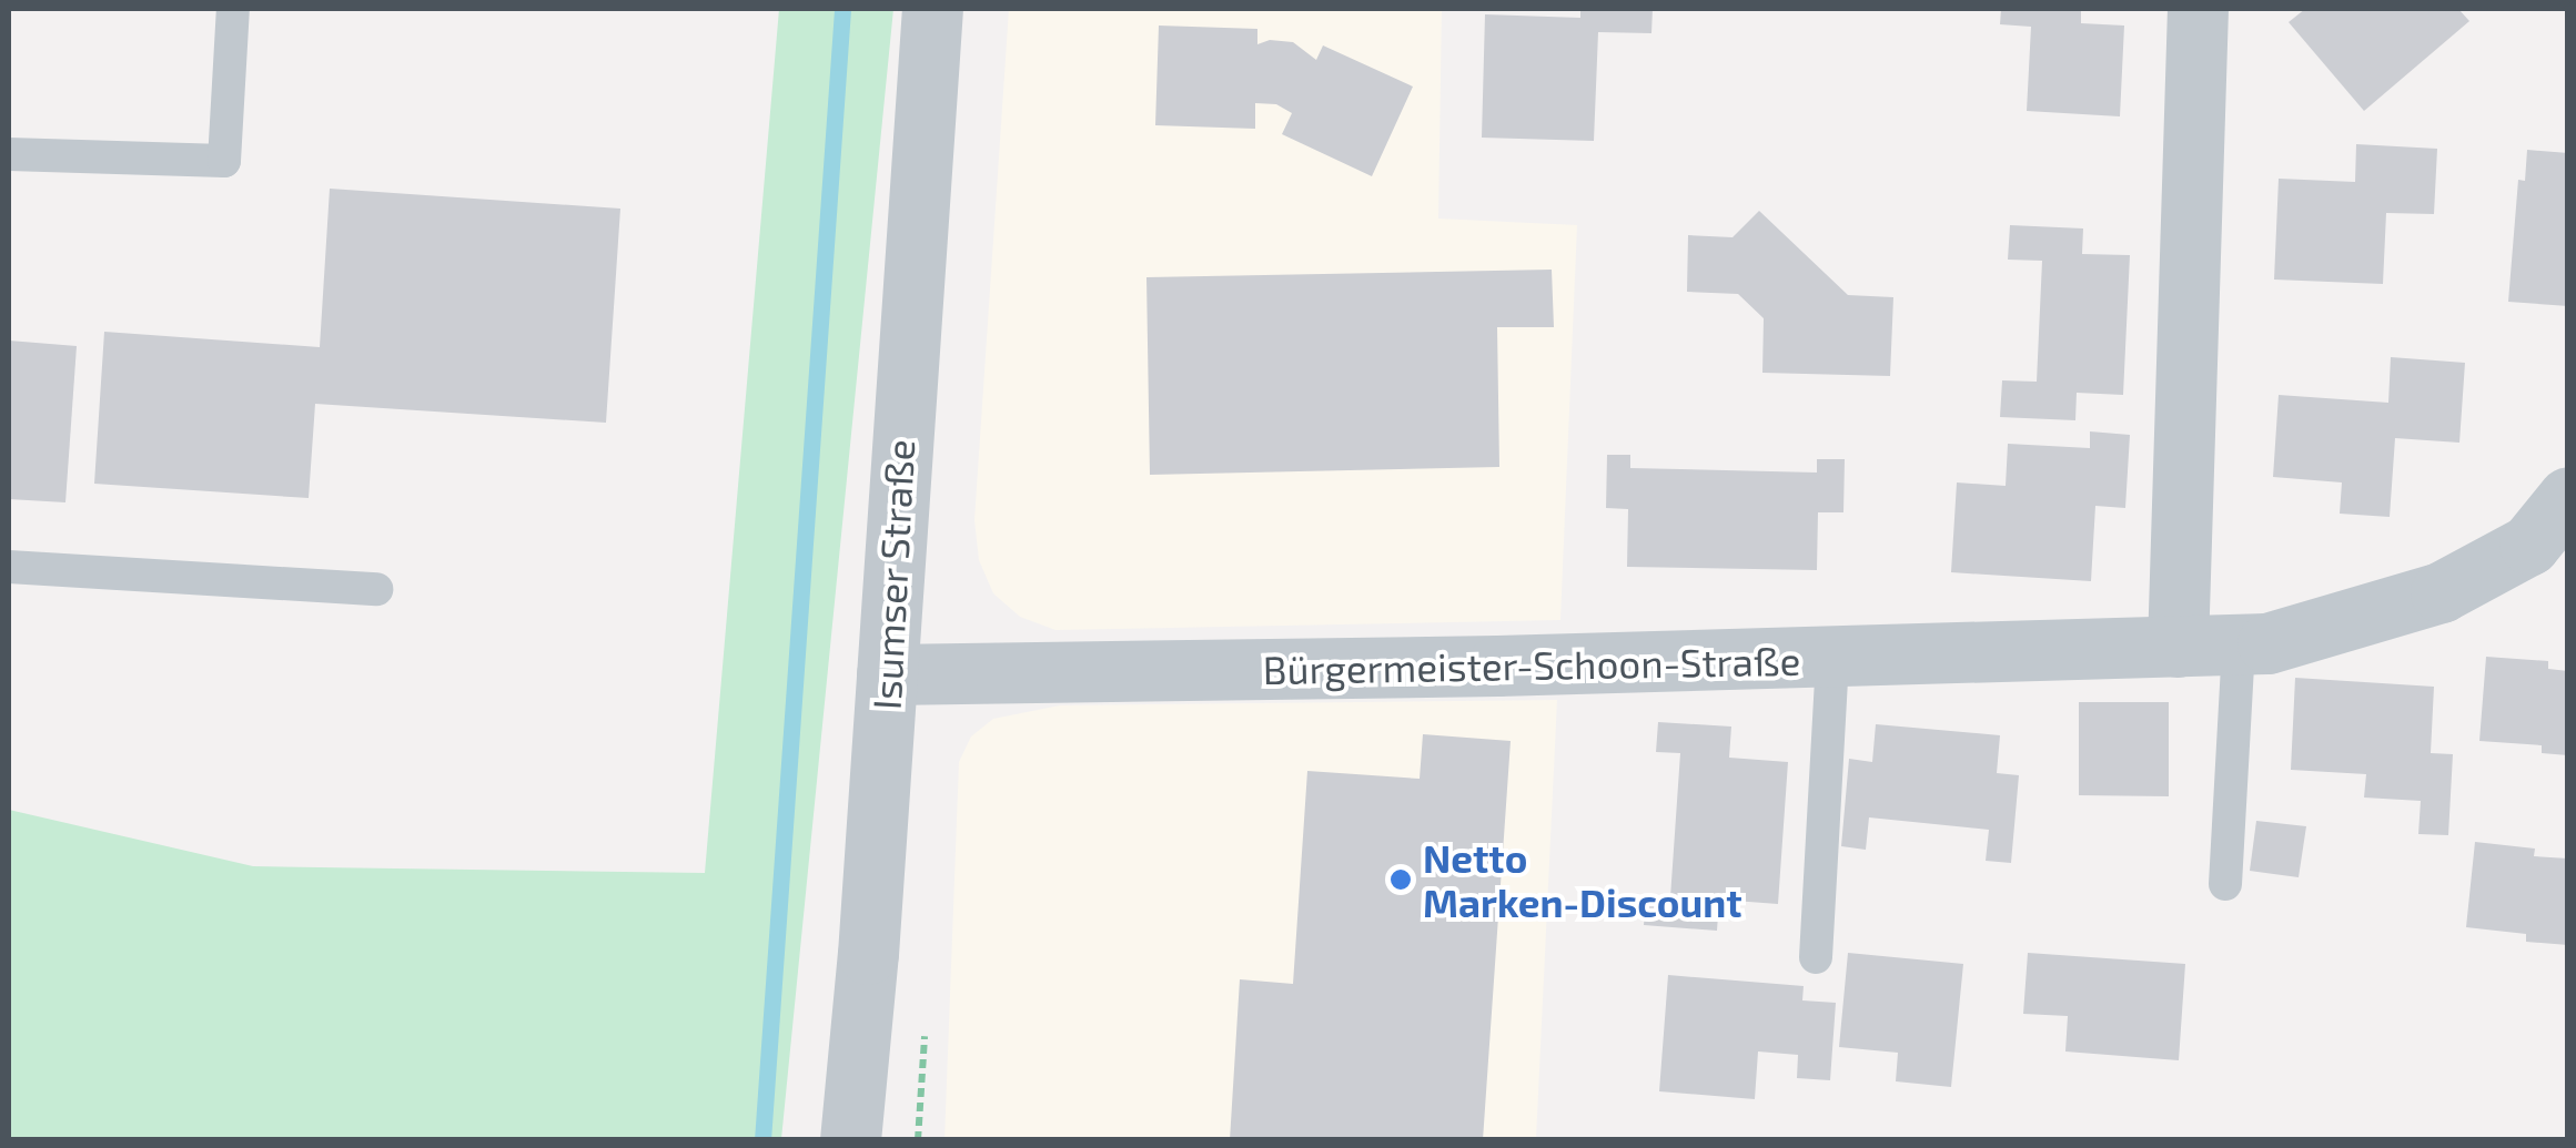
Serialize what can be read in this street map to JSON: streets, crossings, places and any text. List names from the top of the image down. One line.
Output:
{"streets":{"street":["Isumser Straße","Bürgermeister-Schoon-Straße"]},"crossings":[["Isumser Straße","Bürgermeister-Schoon-Straße"]],"places":["Netto Marken-Discount"]}
